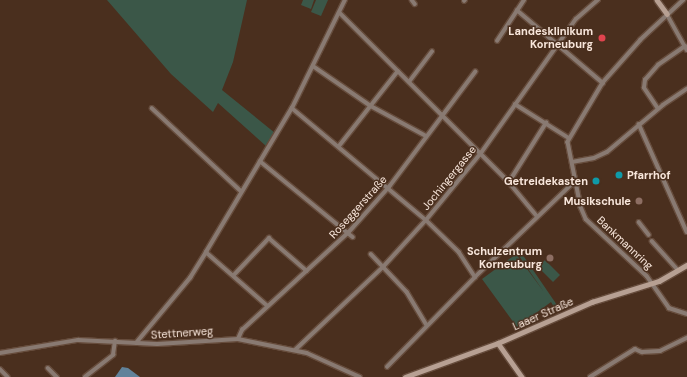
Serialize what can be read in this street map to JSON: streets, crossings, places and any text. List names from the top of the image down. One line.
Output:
{"streets":{"street":["Jochingergasse","Roseggerstraße","Bankmannring","Laaer Straße","Stettnerweg"]},"crossings":[["Jochingergasse","Stettnerweg"],["Roseggerstraße","Stettnerweg"],["Bankmannring","Laaer Straße"]],"places":["Landesklinikum Korneuburg","Pfarrhof","Getreidekasten","Musikschule","Schulzentrum Korneuburg"]}
